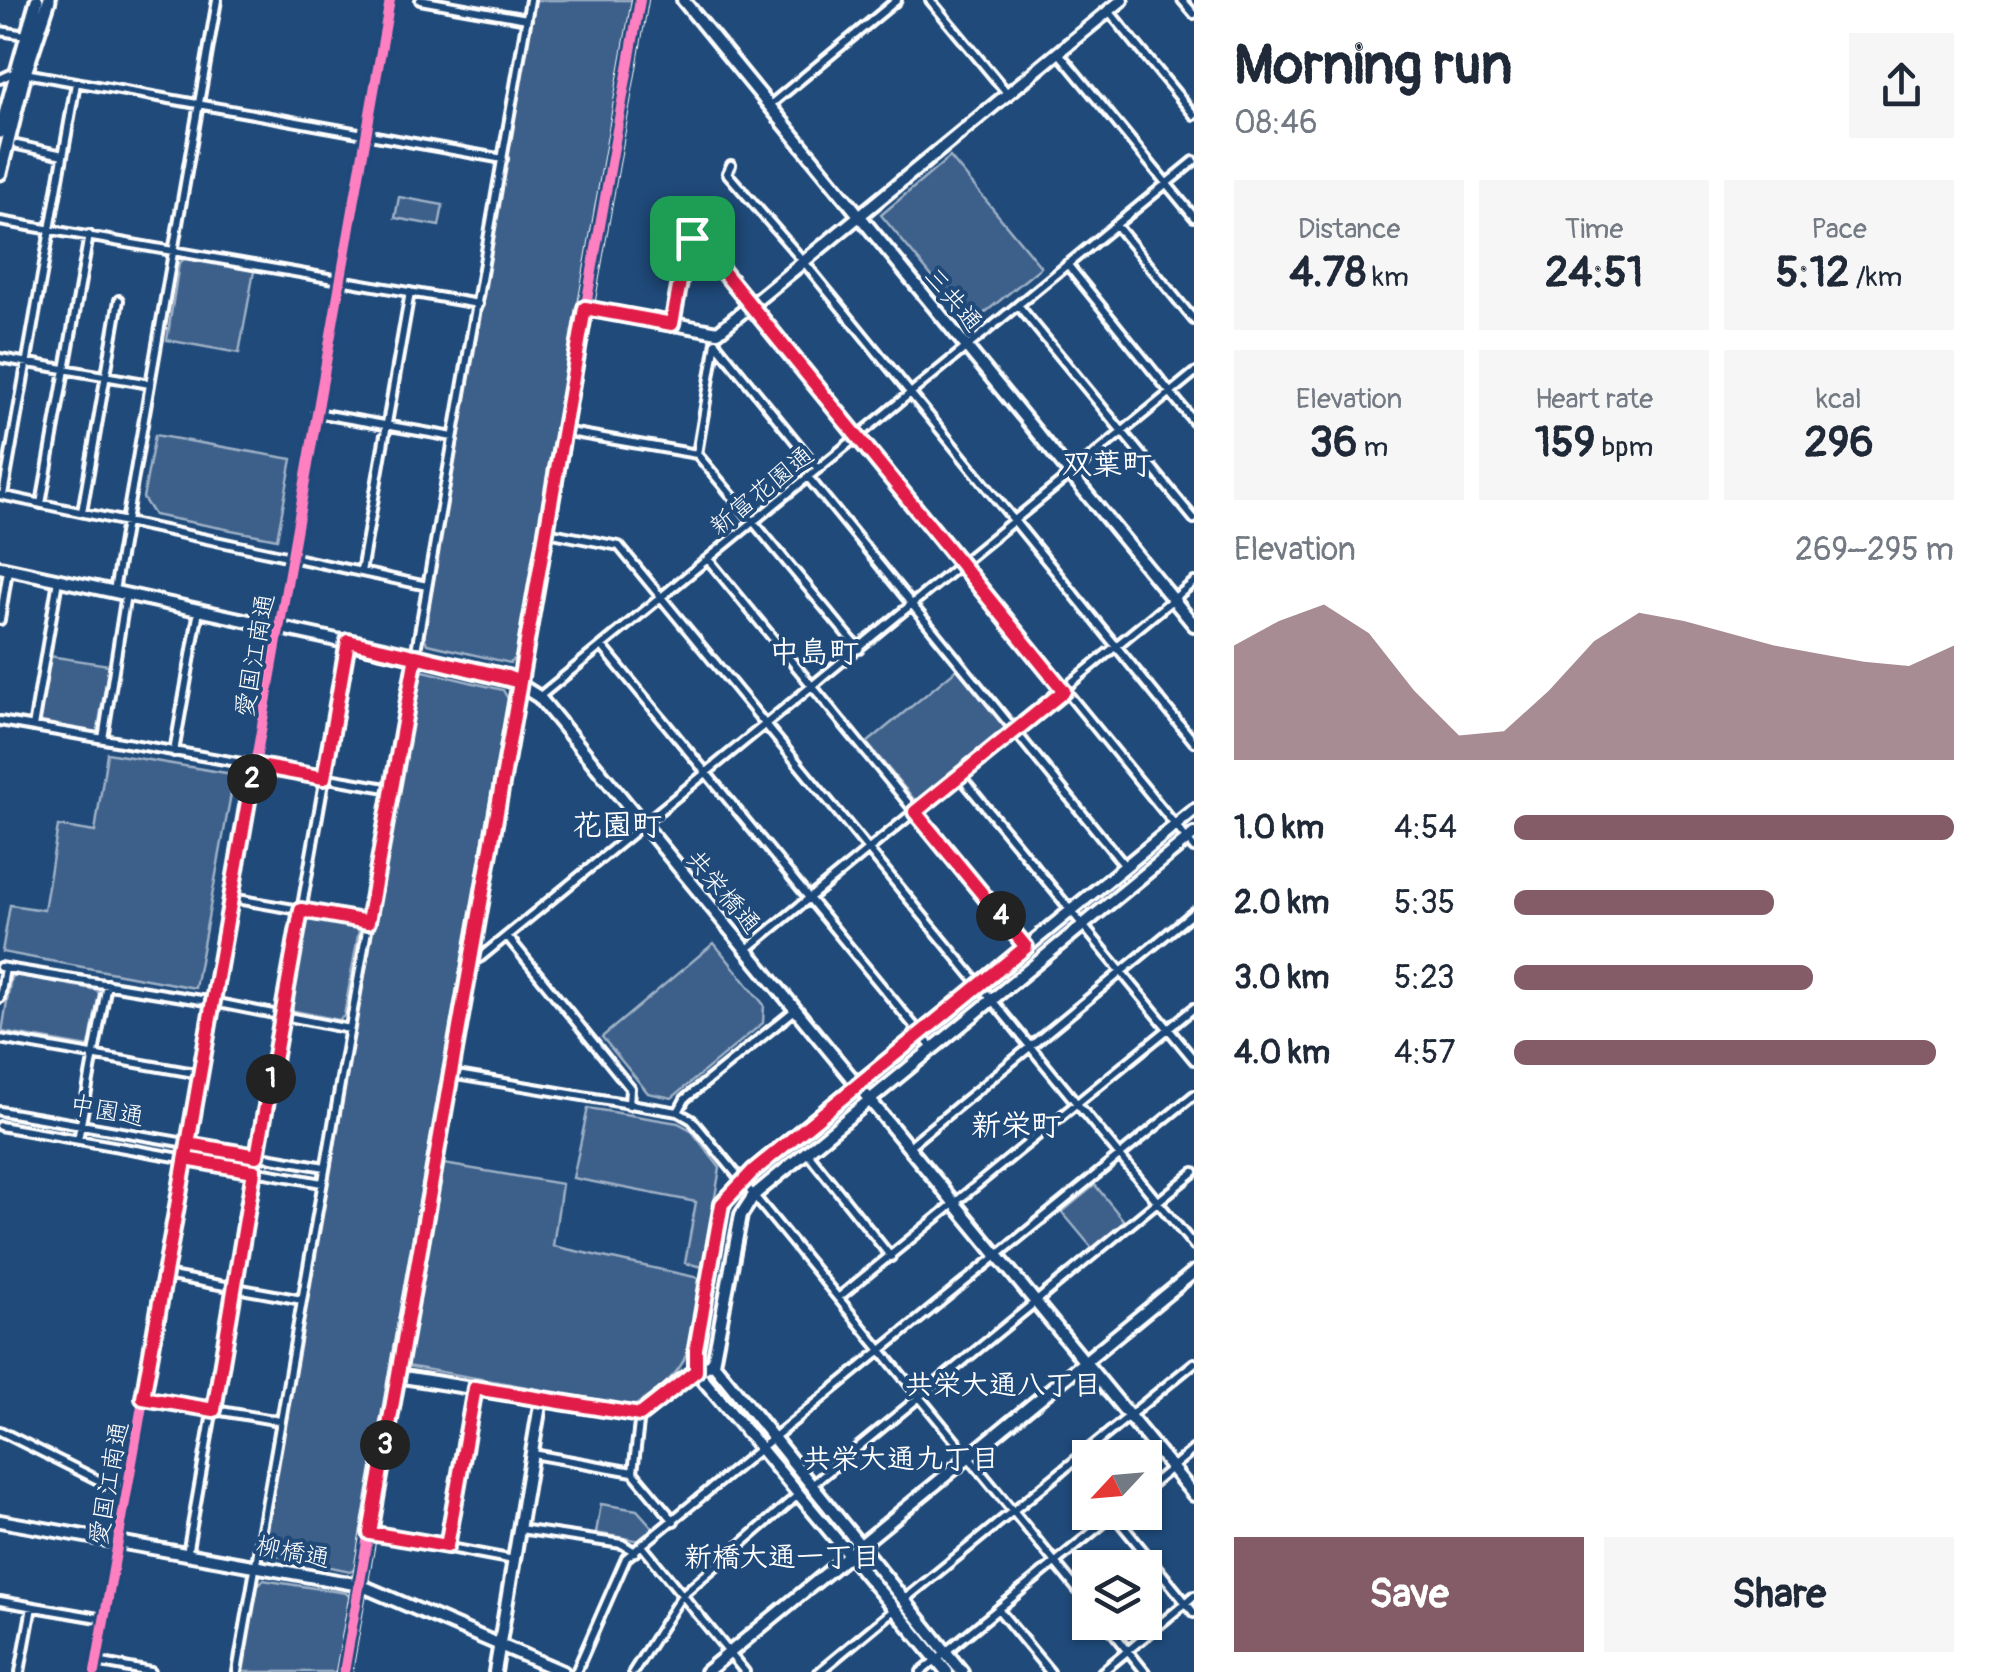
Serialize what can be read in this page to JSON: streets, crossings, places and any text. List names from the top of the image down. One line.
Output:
{"streets":{"street":["三共通","新富花園通","愛国江南通","共栄橋通","中園通","柳橋通"]},"crossings":[["三共通","新富花園通"],["新富花園通","共栄橋通"],["愛国江南通","共栄橋通"],["愛国江南通","中園通"],["愛国江南通","柳橋通"]],"districts":["双葉町","中島町","花園町","新栄町","共栄大通八丁目","共栄大通九丁目","新橋大通一丁目"],"north":"bottom left","page":{"heading":["Morning run","08:46"],"stats":[["Distance","4.78 km"],["Time","24:51"],["Pace","5:12 /km"],["Elevation","36 m"],["Heart rate","159 bpm"],["kcal","296"]],"chart":["Elevation","269–295 m"],"pins":["2","4","1","3"],"list":[{"name":"1.0 km","note":"4:54"},{"name":"2.0 km","note":"5:35"},{"name":"3.0 km","note":"5:23"},{"name":"4.0 km","note":"4:57"}],"buttons":["Save","Share"]}}
